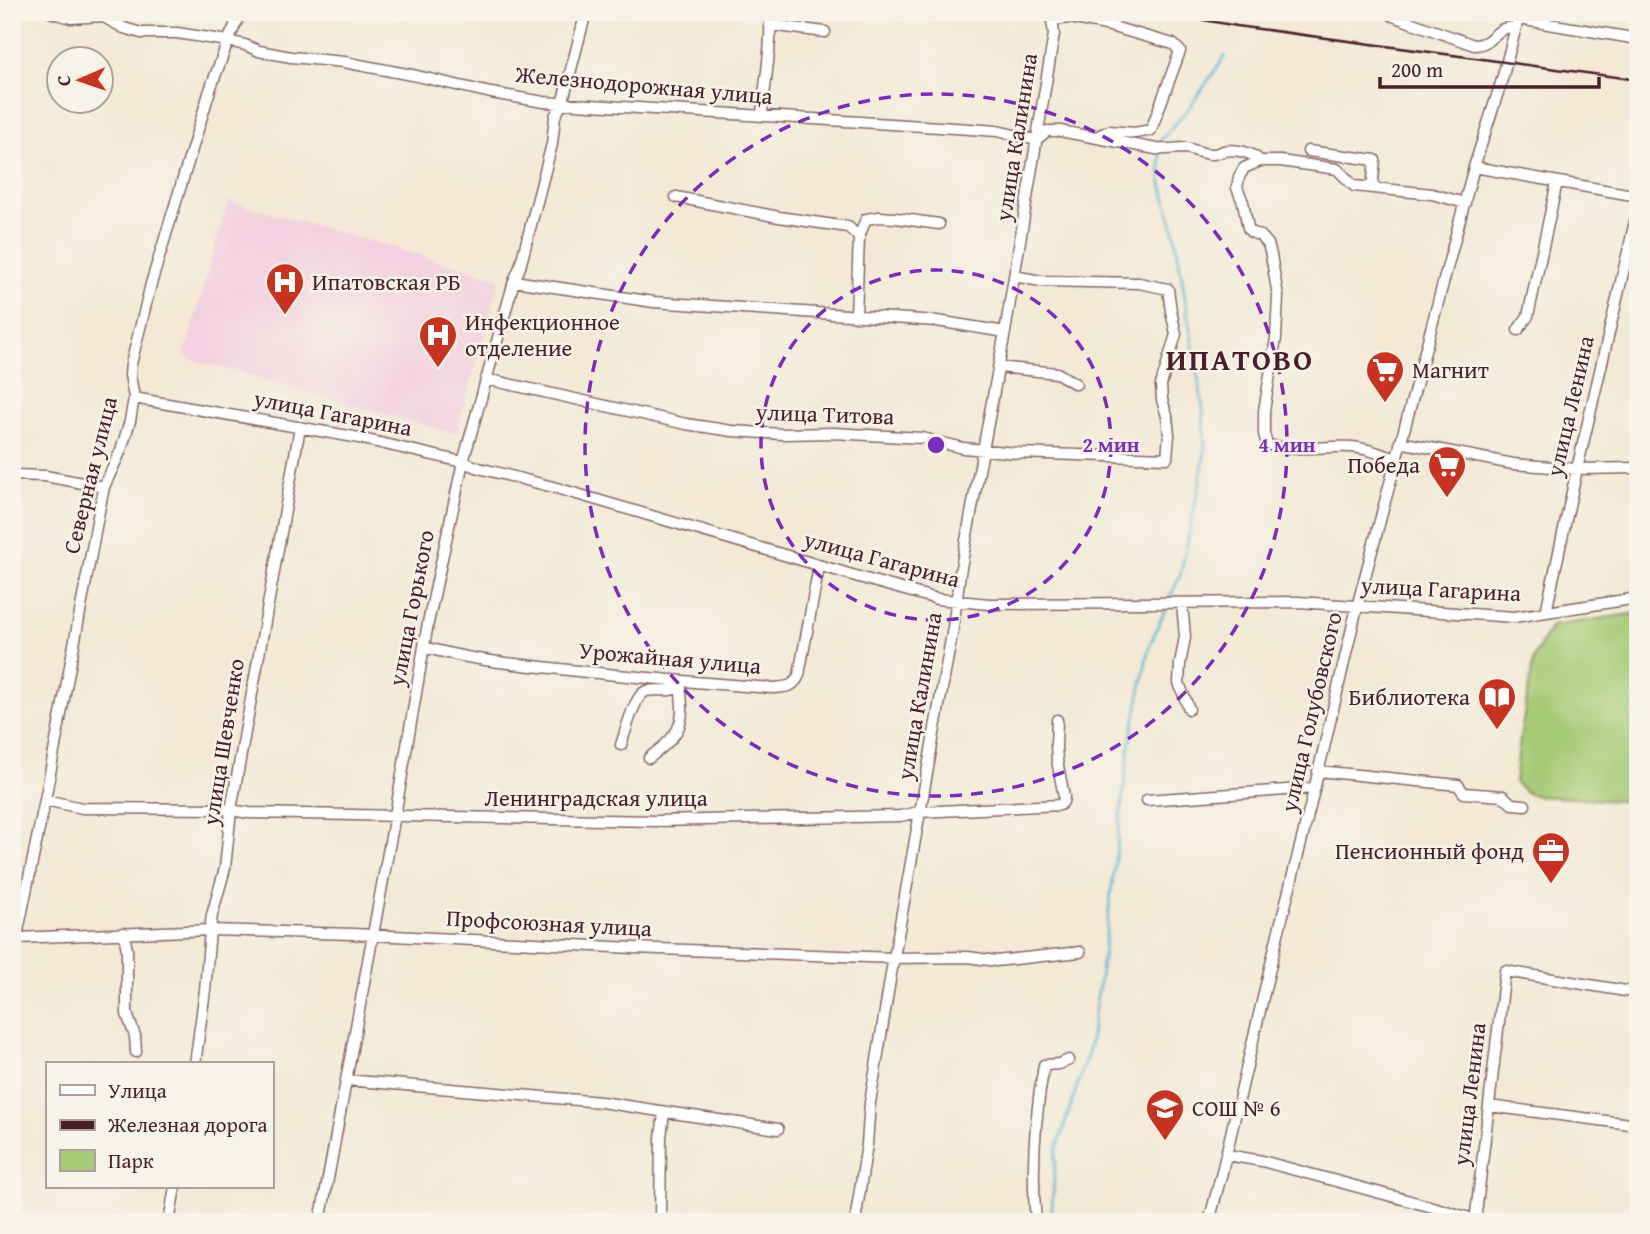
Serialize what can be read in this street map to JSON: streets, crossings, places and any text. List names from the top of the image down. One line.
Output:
{"streets":{"street":["Железнодорожная улица","улица Калинина","улица Ленина","улица Гагарина","улица Титова","Северная улица","улица Горького","Урожайная улица","улица Голубовского","улица Шевченко","Ленинградская улица","Профсоюзная улица"]},"crossings":[["Железнодорожная улица","улица Калинина"],["Железнодорожная улица","Северная улица"],["Железнодорожная улица","улица Горького"],["улица Калинина","улица Гагарина"],["улица Калинина","улица Титова"],["улица Калинина","Ленинградская улица"],["улица Калинина","Профсоюзная улица"],["улица Ленина","улица Гагарина"],["улица Гагарина","Северная улица"],["улица Гагарина","улица Горького"],["улица Гагарина","Урожайная улица"],["улица Гагарина","улица Голубовского"],["улица Гагарина","улица Шевченко"],["улица Титова","улица Горького"],["Северная улица","Ленинградская улица"],["Северная улица","Профсоюзная улица"],["улица Горького","Урожайная улица"],["улица Горького","Ленинградская улица"],["улица Горького","Профсоюзная улица"],["улица Шевченко","Ленинградская улица"],["улица Шевченко","Профсоюзная улица"]],"districts":["ИПАТОВО"],"places":{"hospital":["Ипатовская РБ","Инфекционное отделение"],"supermarket":["Магнит","Победа"],"library":["Библиотека"],"office":["Пенсионный фонд"],"school or university":["СОШ № 6"]},"legend":["Улица","Железная дорога","Парк"],"scale_bar":"200 m","north":"left","rings":["2 мин","4 мин"]}
